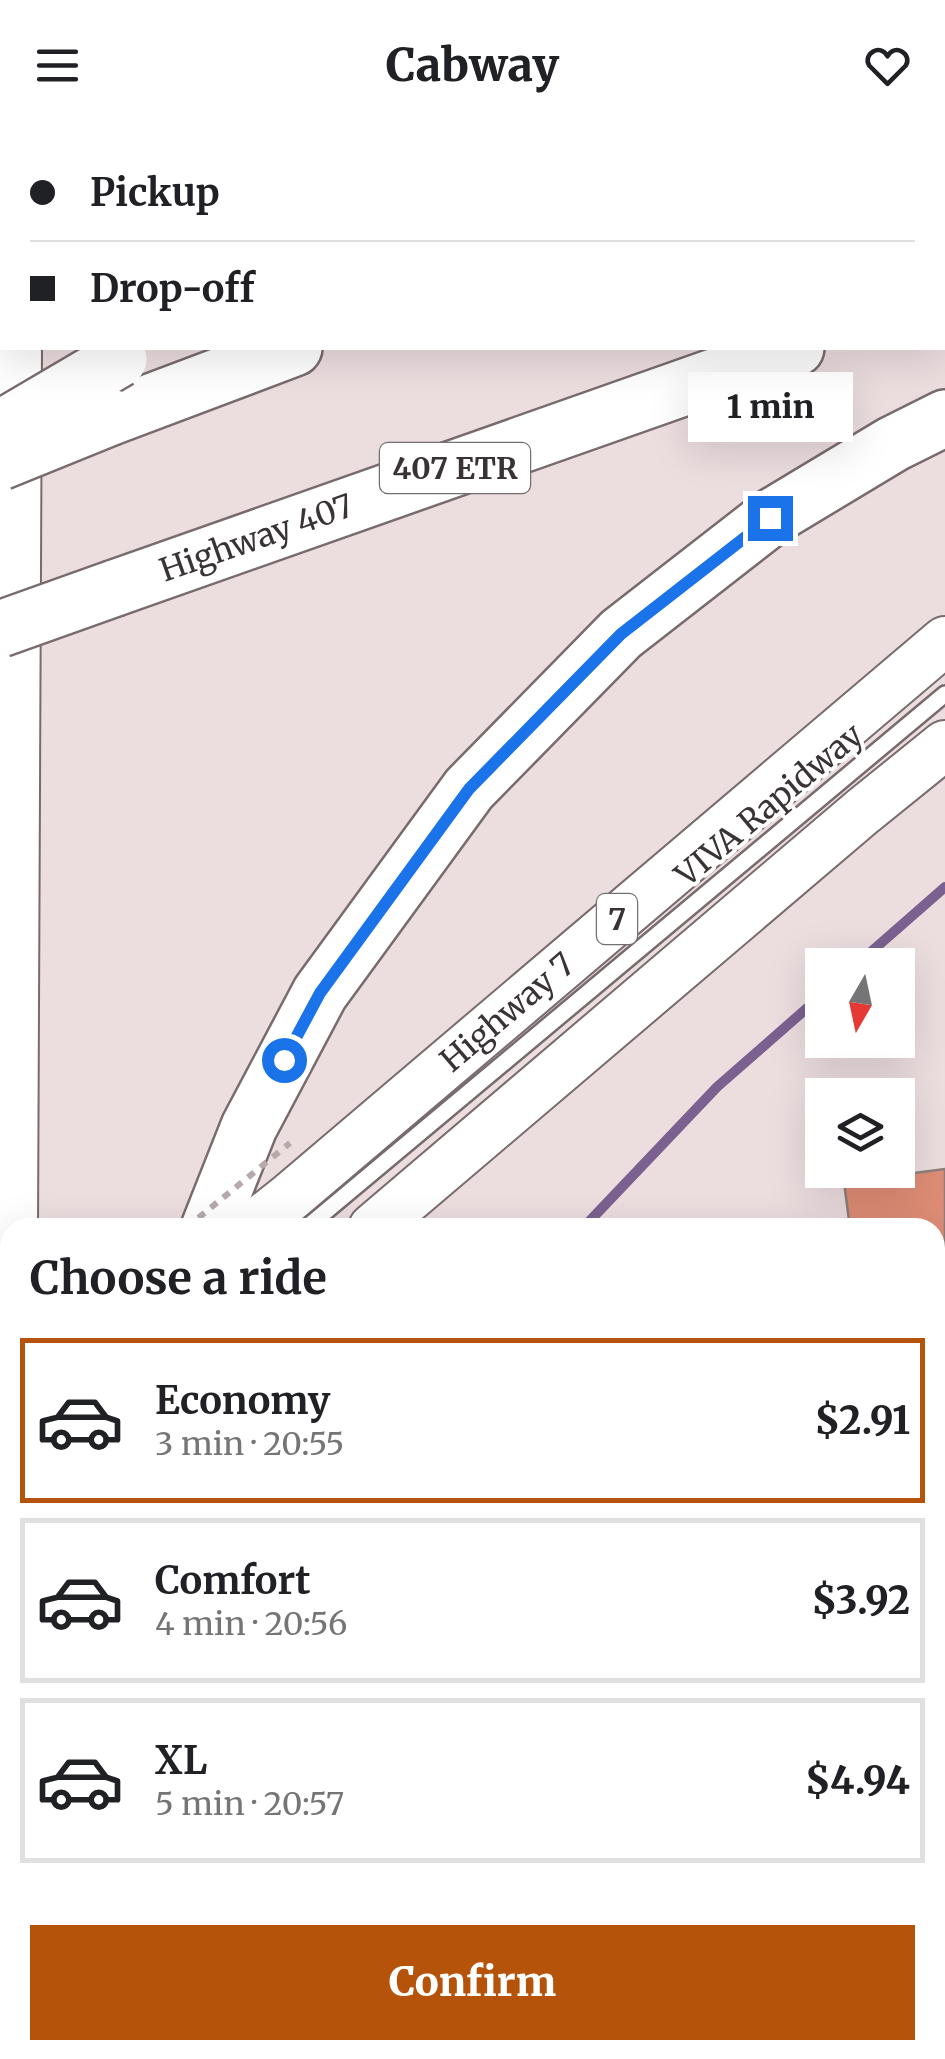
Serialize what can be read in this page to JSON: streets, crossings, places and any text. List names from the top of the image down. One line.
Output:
{"streets":{"highway":["407 ETR","Highway 407"],"main road":["7","Highway 7"],"lane":["VIVA Rapidway"]},"crossings":[["VIVA Rapidway","Highway 7"]],"north":"bottom","page":{"header":"Cabway","banner":["Pickup","Drop-off"],"bubble":"1 min","heading":"Choose a ride","list":[{"name":"Economy","note":"3 min · 20:55","value":"$2.91"},{"name":"Comfort","note":"4 min · 20:56","value":"$3.92"},{"name":"XL","note":"5 min · 20:57","value":"$4.94"}],"buttons":"Confirm"}}
